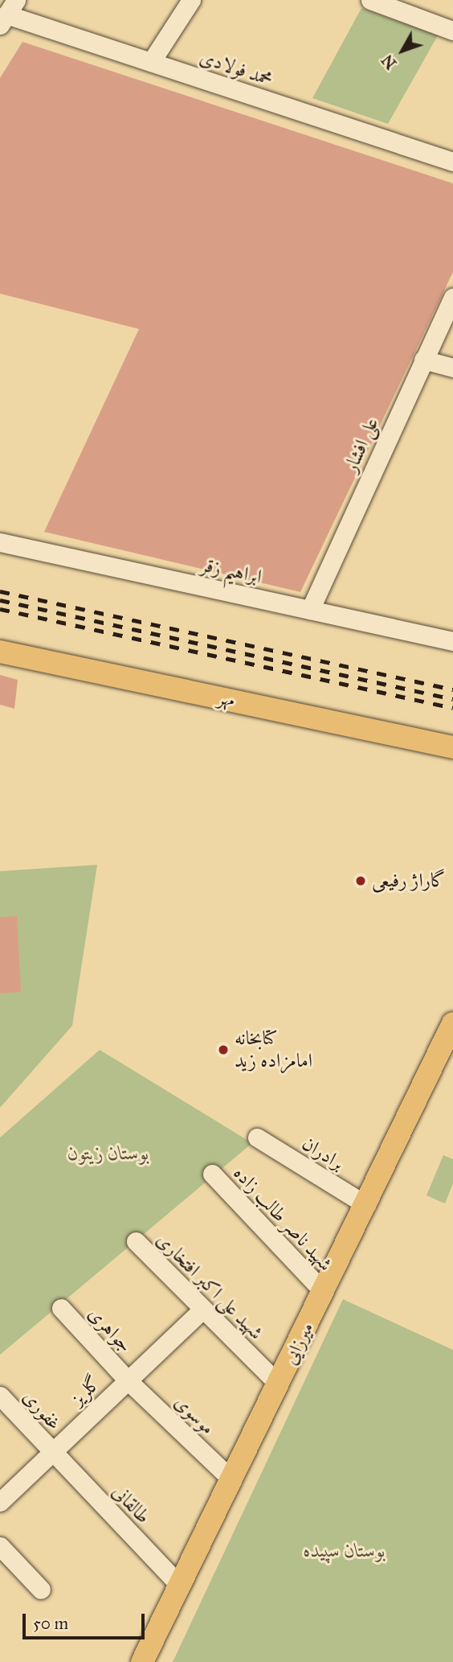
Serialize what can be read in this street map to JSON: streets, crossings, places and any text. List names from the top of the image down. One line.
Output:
{"streets":{"main road":["مهر","میرزایی"],"street":["محمد فولادی","علی افشار","ابراهیم زقر","برادران","شهید ناصر طالب زاده","شهید علی اکبر افتخاری","جواهری","گلریز","غفوری","موسوی","طالقانی"]},"crossings":[["علی افشار","ابراهیم زقر"],["برادران","میرزایی"],["شهید ناصر طالب زاده","میرزایی"],["شهید علی اکبر افتخاری","میرزایی"],["شهید علی اکبر افتخاری","گلریز"],["جواهری","گلریز"],["جواهری","موسوی"],["میرزایی","موسوی"],["میرزایی","طالقانی"],["گلریز","غفوری"],["گلریز","موسوی"],["گلریز","طالقانی"],["غفوری","طالقانی"]],"parks":["بوستان زیتون","بوستان سپیده"],"places":["گاراژ رفیعی","کتابخانه امامزاده زید"],"scale_bar":"50 m","north":"bottom left"}
